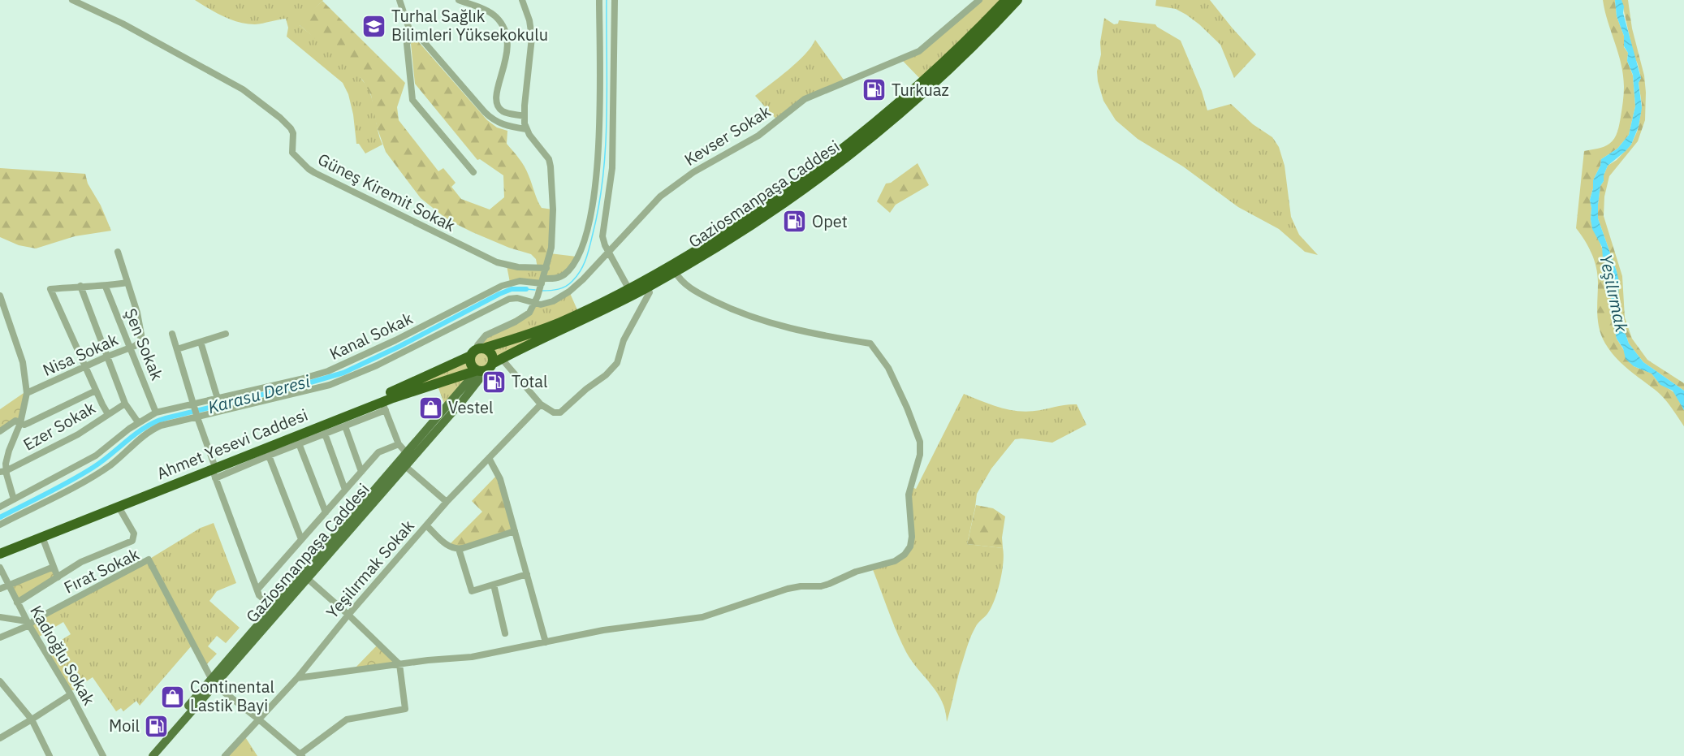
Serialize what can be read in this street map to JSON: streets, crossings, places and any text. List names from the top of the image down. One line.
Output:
{"streets":{"highway":["Gaziosmanpaşa Caddesi","Ahmet Yesevi Caddesi"],"street":["Kevser Sokak","Güneş Kiremit Sokak","Kanal Sokak","Şen Sokak","Nisa Sokak","Ezer Sokak","Yeşilırmak Sokak","Fırat Sokak","Kadıoğlu Sokak"]},"crossings":[["Gaziosmanpaşa Caddesi","Ahmet Yesevi Caddesi"],["Gaziosmanpaşa Caddesi","Fırat Sokak"],["Kanal Sokak","Şen Sokak"],["Şen Sokak","Nisa Sokak"],["Fırat Sokak","Kadıoğlu Sokak"]],"water":["Yeşilırmak","Karasu Deresi"],"places":{"school or university":["Turhal Sağlık Bilimleri Yüksekokulu"],"fuel station":["Turkuaz","Opet","Total","Moil"],"shop":["Vestel","Continental Lastik Bayi"]}}
